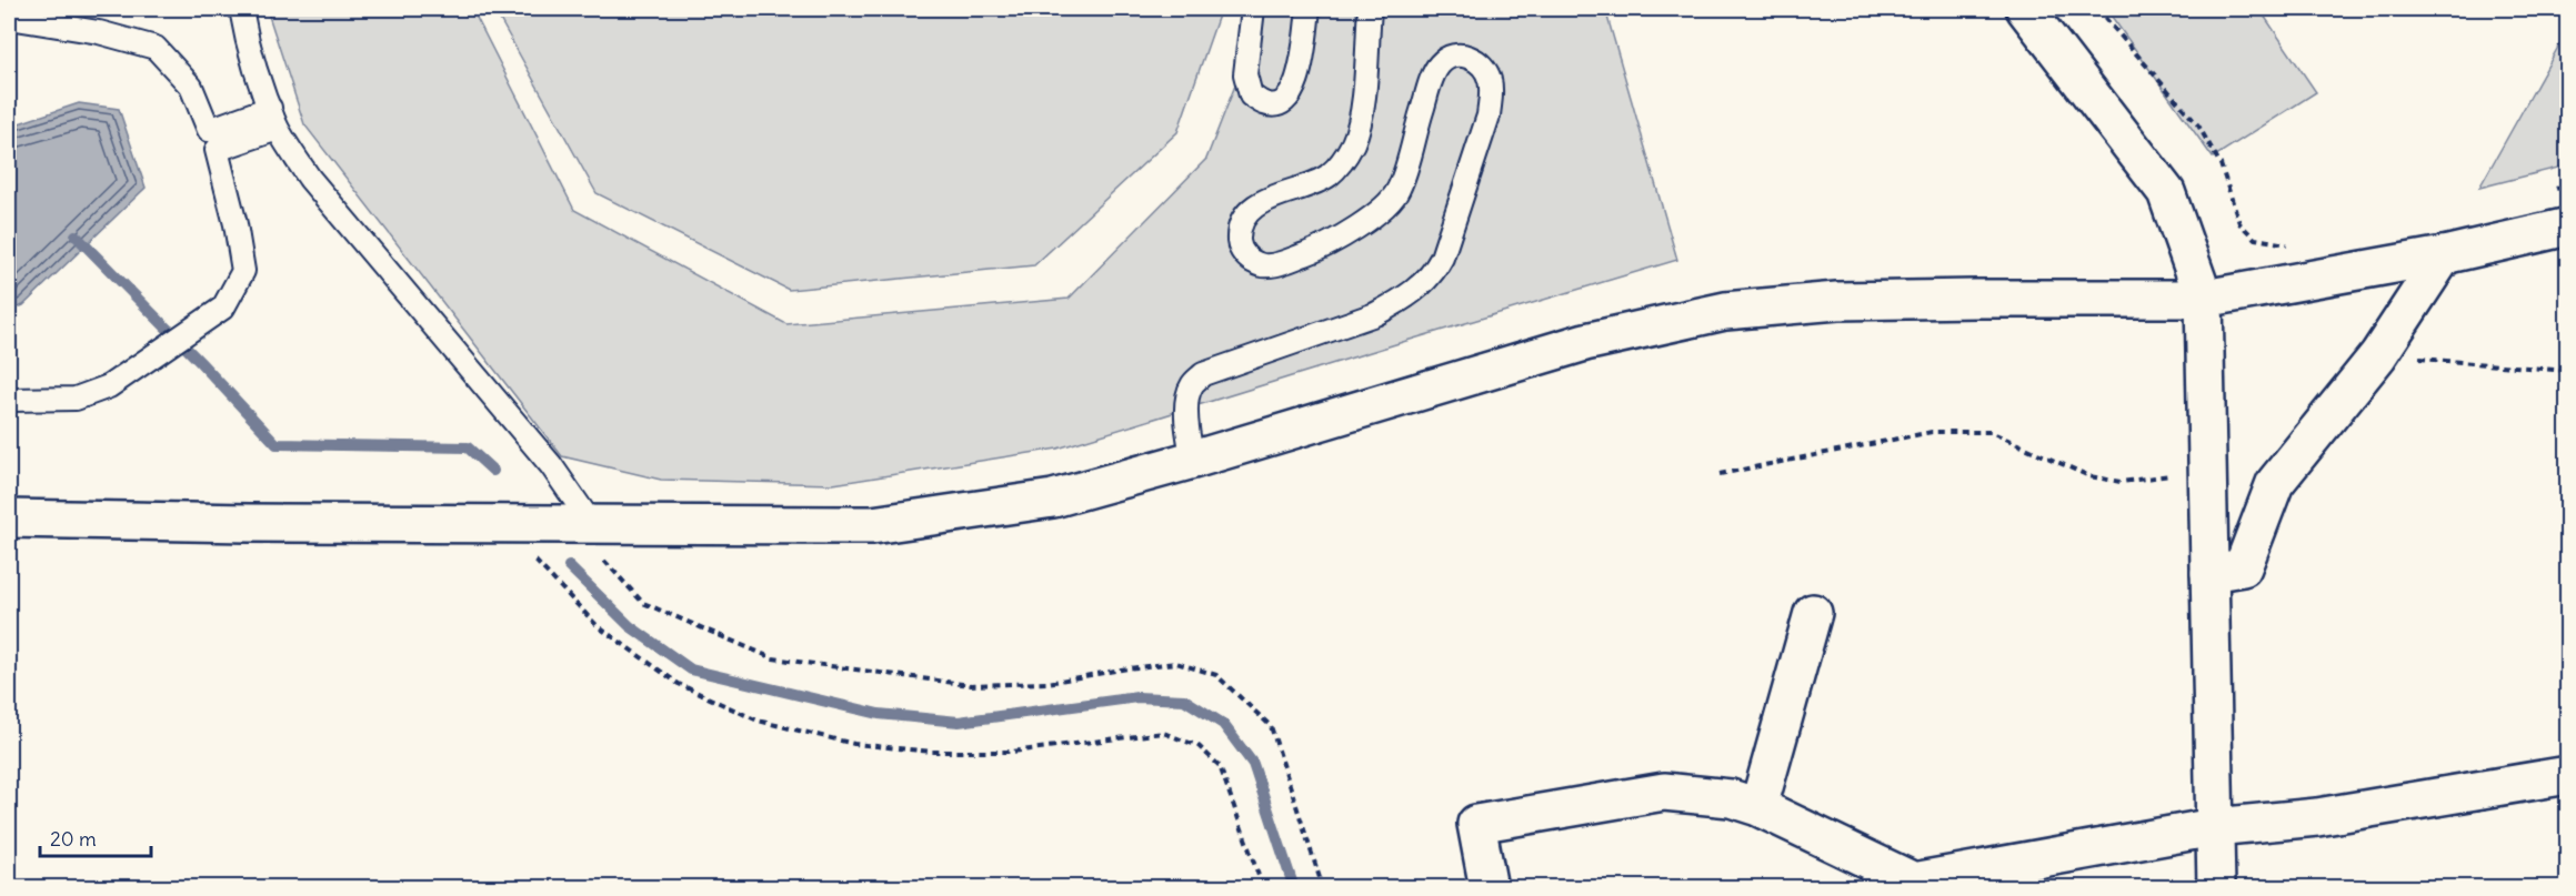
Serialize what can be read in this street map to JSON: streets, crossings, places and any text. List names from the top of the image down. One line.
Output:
{"scale_bar":"20 m"}
